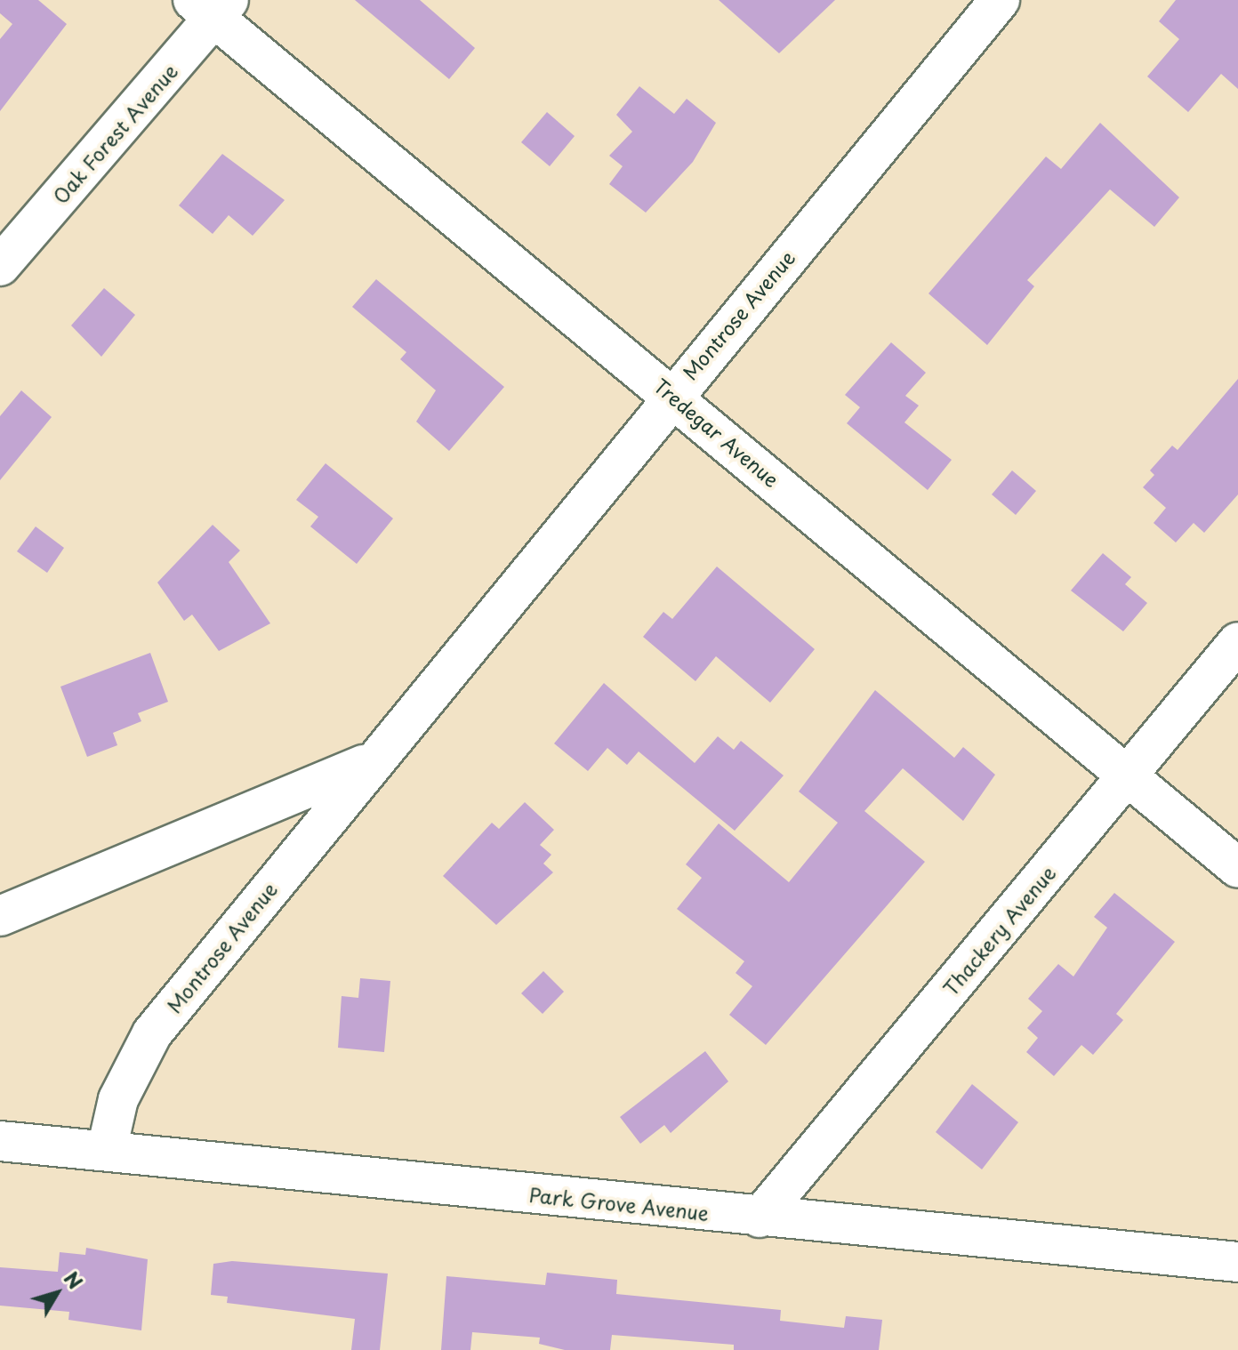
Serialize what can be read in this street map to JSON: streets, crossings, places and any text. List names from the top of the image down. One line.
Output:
{"streets":{"street":["Oak Forest Avenue","Montrose Avenue","Tredegar Avenue","Thackery Avenue","Park Grove Avenue"]},"crossings":[["Oak Forest Avenue","Tredegar Avenue"],["Montrose Avenue","Tredegar Avenue"],["Montrose Avenue","Park Grove Avenue"],["Tredegar Avenue","Thackery Avenue"],["Thackery Avenue","Park Grove Avenue"]],"north":"top right"}
